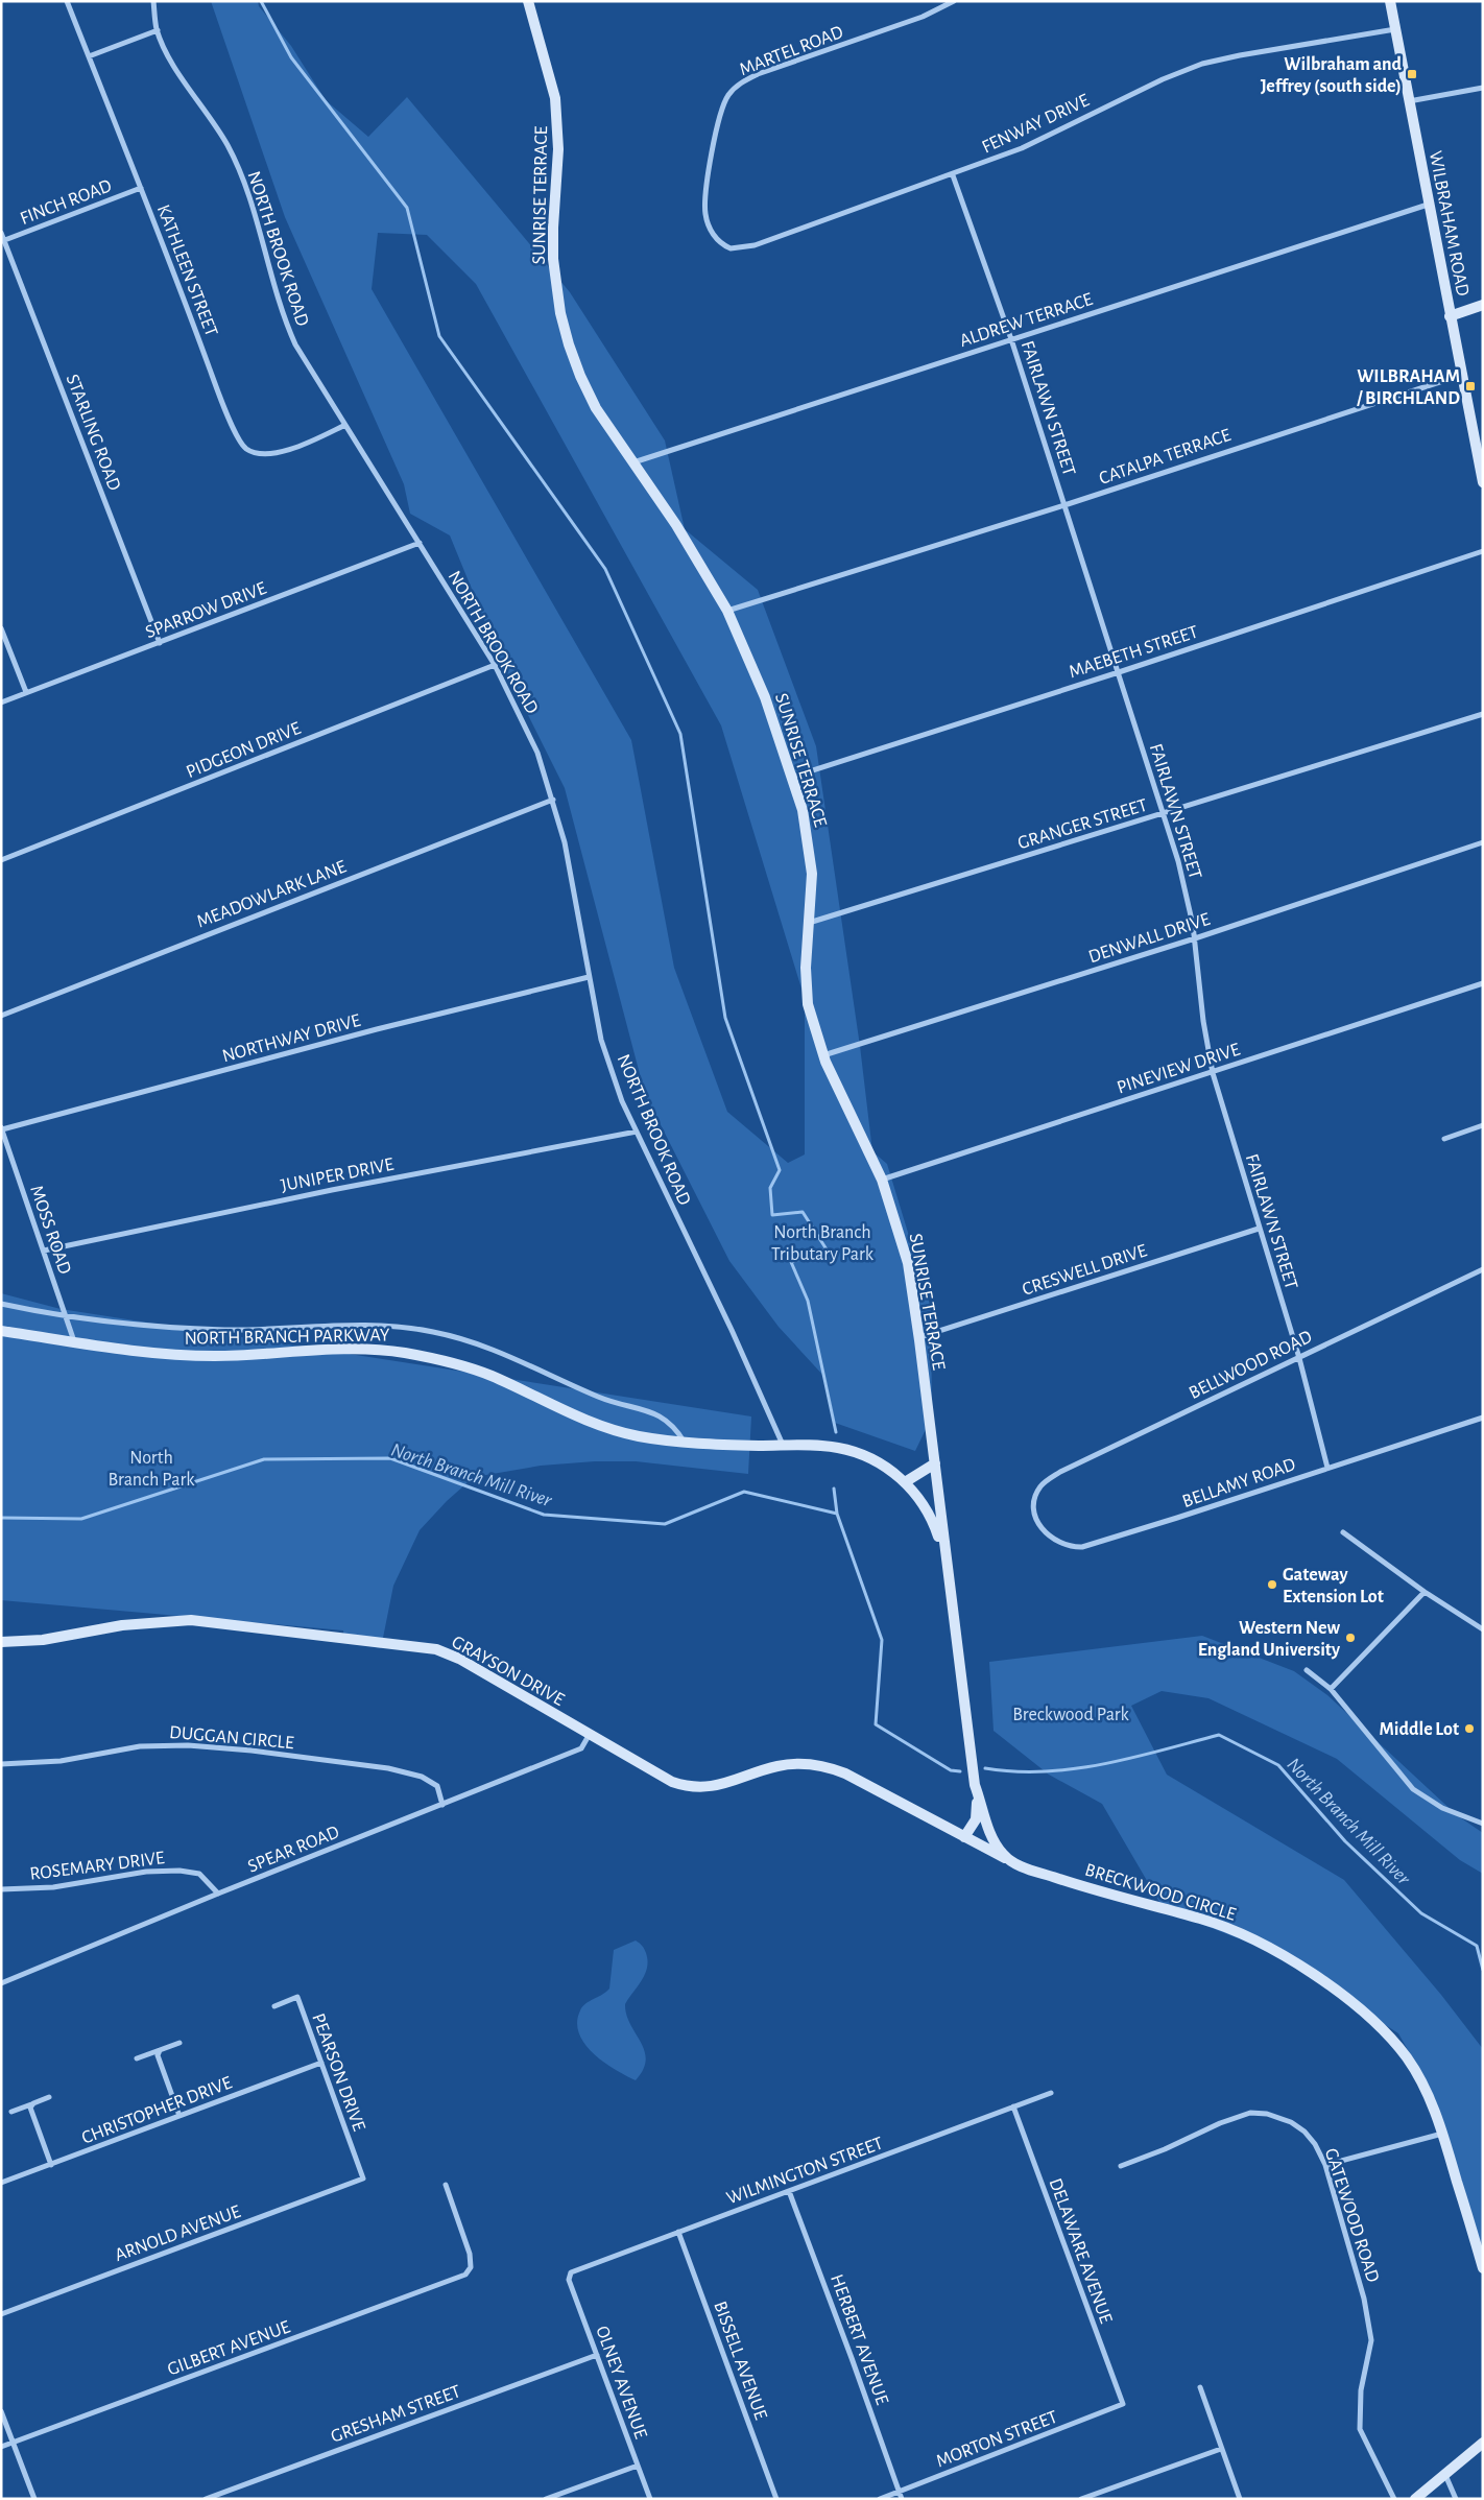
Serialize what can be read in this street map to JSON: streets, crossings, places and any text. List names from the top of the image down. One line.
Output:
{"streets":{"street":["MARTEL ROAD","FENWAY DRIVE","SUNRISE TERRACE","FINCH ROAD","WILBRAHAM ROAD","NORTH BROOK ROAD","KATHLEEN STREET","ALDREW TERRACE","FAIRLAWN STREET","STARLING ROAD","CATALPA TERRACE","SPARROW DRIVE","MAEBETH STREET","PIDGEON DRIVE","GRANGER STREET","MEADOWLARK LANE","DENWALL DRIVE","NORTHWAY DRIVE","PINEVIEW DRIVE","JUNIPER DRIVE","MOSS ROAD","CRESWELL DRIVE","NORTH BRANCH PARKWAY","BELLWOOD ROAD","BELLAMY ROAD","GRAYSON DRIVE","DUGGAN CIRCLE","SPEAR ROAD","ROSEMARY DRIVE","BRECKWOOD CIRCLE","PEARSON DRIVE","CHRISTOPHER DRIVE","WILMINGTON STREET","GATEWOOD ROAD","ARNOLD AVENUE","DELAWARE AVENUE","HERBERT AVENUE","GILBERT AVENUE","BISSELL AVENUE","OLNEY AVENUE","GRESHAM STREET","MORTON STREET"]},"crossings":[["MARTEL ROAD","FENWAY DRIVE"],["FENWAY DRIVE","WILBRAHAM ROAD"],["FENWAY DRIVE","FAIRLAWN STREET"],["SUNRISE TERRACE","ALDREW TERRACE"],["SUNRISE TERRACE","CATALPA TERRACE"],["SUNRISE TERRACE","MAEBETH STREET"],["SUNRISE TERRACE","GRANGER STREET"],["SUNRISE TERRACE","DENWALL DRIVE"],["SUNRISE TERRACE","PINEVIEW DRIVE"],["SUNRISE TERRACE","CRESWELL DRIVE"],["SUNRISE TERRACE","NORTH BRANCH PARKWAY"],["SUNRISE TERRACE","BRECKWOOD CIRCLE"],["FINCH ROAD","KATHLEEN STREET"],["FINCH ROAD","STARLING ROAD"],["WILBRAHAM ROAD","ALDREW TERRACE"],["WILBRAHAM ROAD","CATALPA TERRACE"],["NORTH BROOK ROAD","KATHLEEN STREET"],["NORTH BROOK ROAD","SPARROW DRIVE"],["NORTH BROOK ROAD","PIDGEON DRIVE"],["NORTH BROOK ROAD","MEADOWLARK LANE"],["NORTH BROOK ROAD","NORTHWAY DRIVE"],["NORTH BROOK ROAD","JUNIPER DRIVE"],["NORTH BROOK ROAD","NORTH BRANCH PARKWAY"],["ALDREW TERRACE","FAIRLAWN STREET"],["FAIRLAWN STREET","CATALPA TERRACE"],["FAIRLAWN STREET","MAEBETH STREET"],["FAIRLAWN STREET","GRANGER STREET"],["FAIRLAWN STREET","DENWALL DRIVE"],["FAIRLAWN STREET","PINEVIEW DRIVE"],["FAIRLAWN STREET","CRESWELL DRIVE"],["FAIRLAWN STREET","BELLWOOD ROAD"],["FAIRLAWN STREET","BELLAMY ROAD"],["STARLING ROAD","SPARROW DRIVE"],["NORTHWAY DRIVE","MOSS ROAD"],["JUNIPER DRIVE","MOSS ROAD"],["MOSS ROAD","NORTH BRANCH PARKWAY"],["BELLWOOD ROAD","BELLAMY ROAD"],["GRAYSON DRIVE","SPEAR ROAD"],["GRAYSON DRIVE","BRECKWOOD CIRCLE"],["DUGGAN CIRCLE","SPEAR ROAD"],["SPEAR ROAD","ROSEMARY DRIVE"],["PEARSON DRIVE","CHRISTOPHER DRIVE"],["PEARSON DRIVE","ARNOLD AVENUE"],["WILMINGTON STREET","DELAWARE AVENUE"],["WILMINGTON STREET","HERBERT AVENUE"],["WILMINGTON STREET","BISSELL AVENUE"],["WILMINGTON STREET","OLNEY AVENUE"],["DELAWARE AVENUE","MORTON STREET"],["HERBERT AVENUE","MORTON STREET"],["OLNEY AVENUE","GRESHAM STREET"]],"water":["North Branch Mill River"],"parks":["North Branch Tributary Park","North Branch Park","Breckwood Park"],"places":{"transit":["Wilbraham and Jeffrey (south side)","WILBRAHAM / BIRCHLAND"],"other":["Gateway Extension Lot","Western New England University","Middle Lot"]}}
